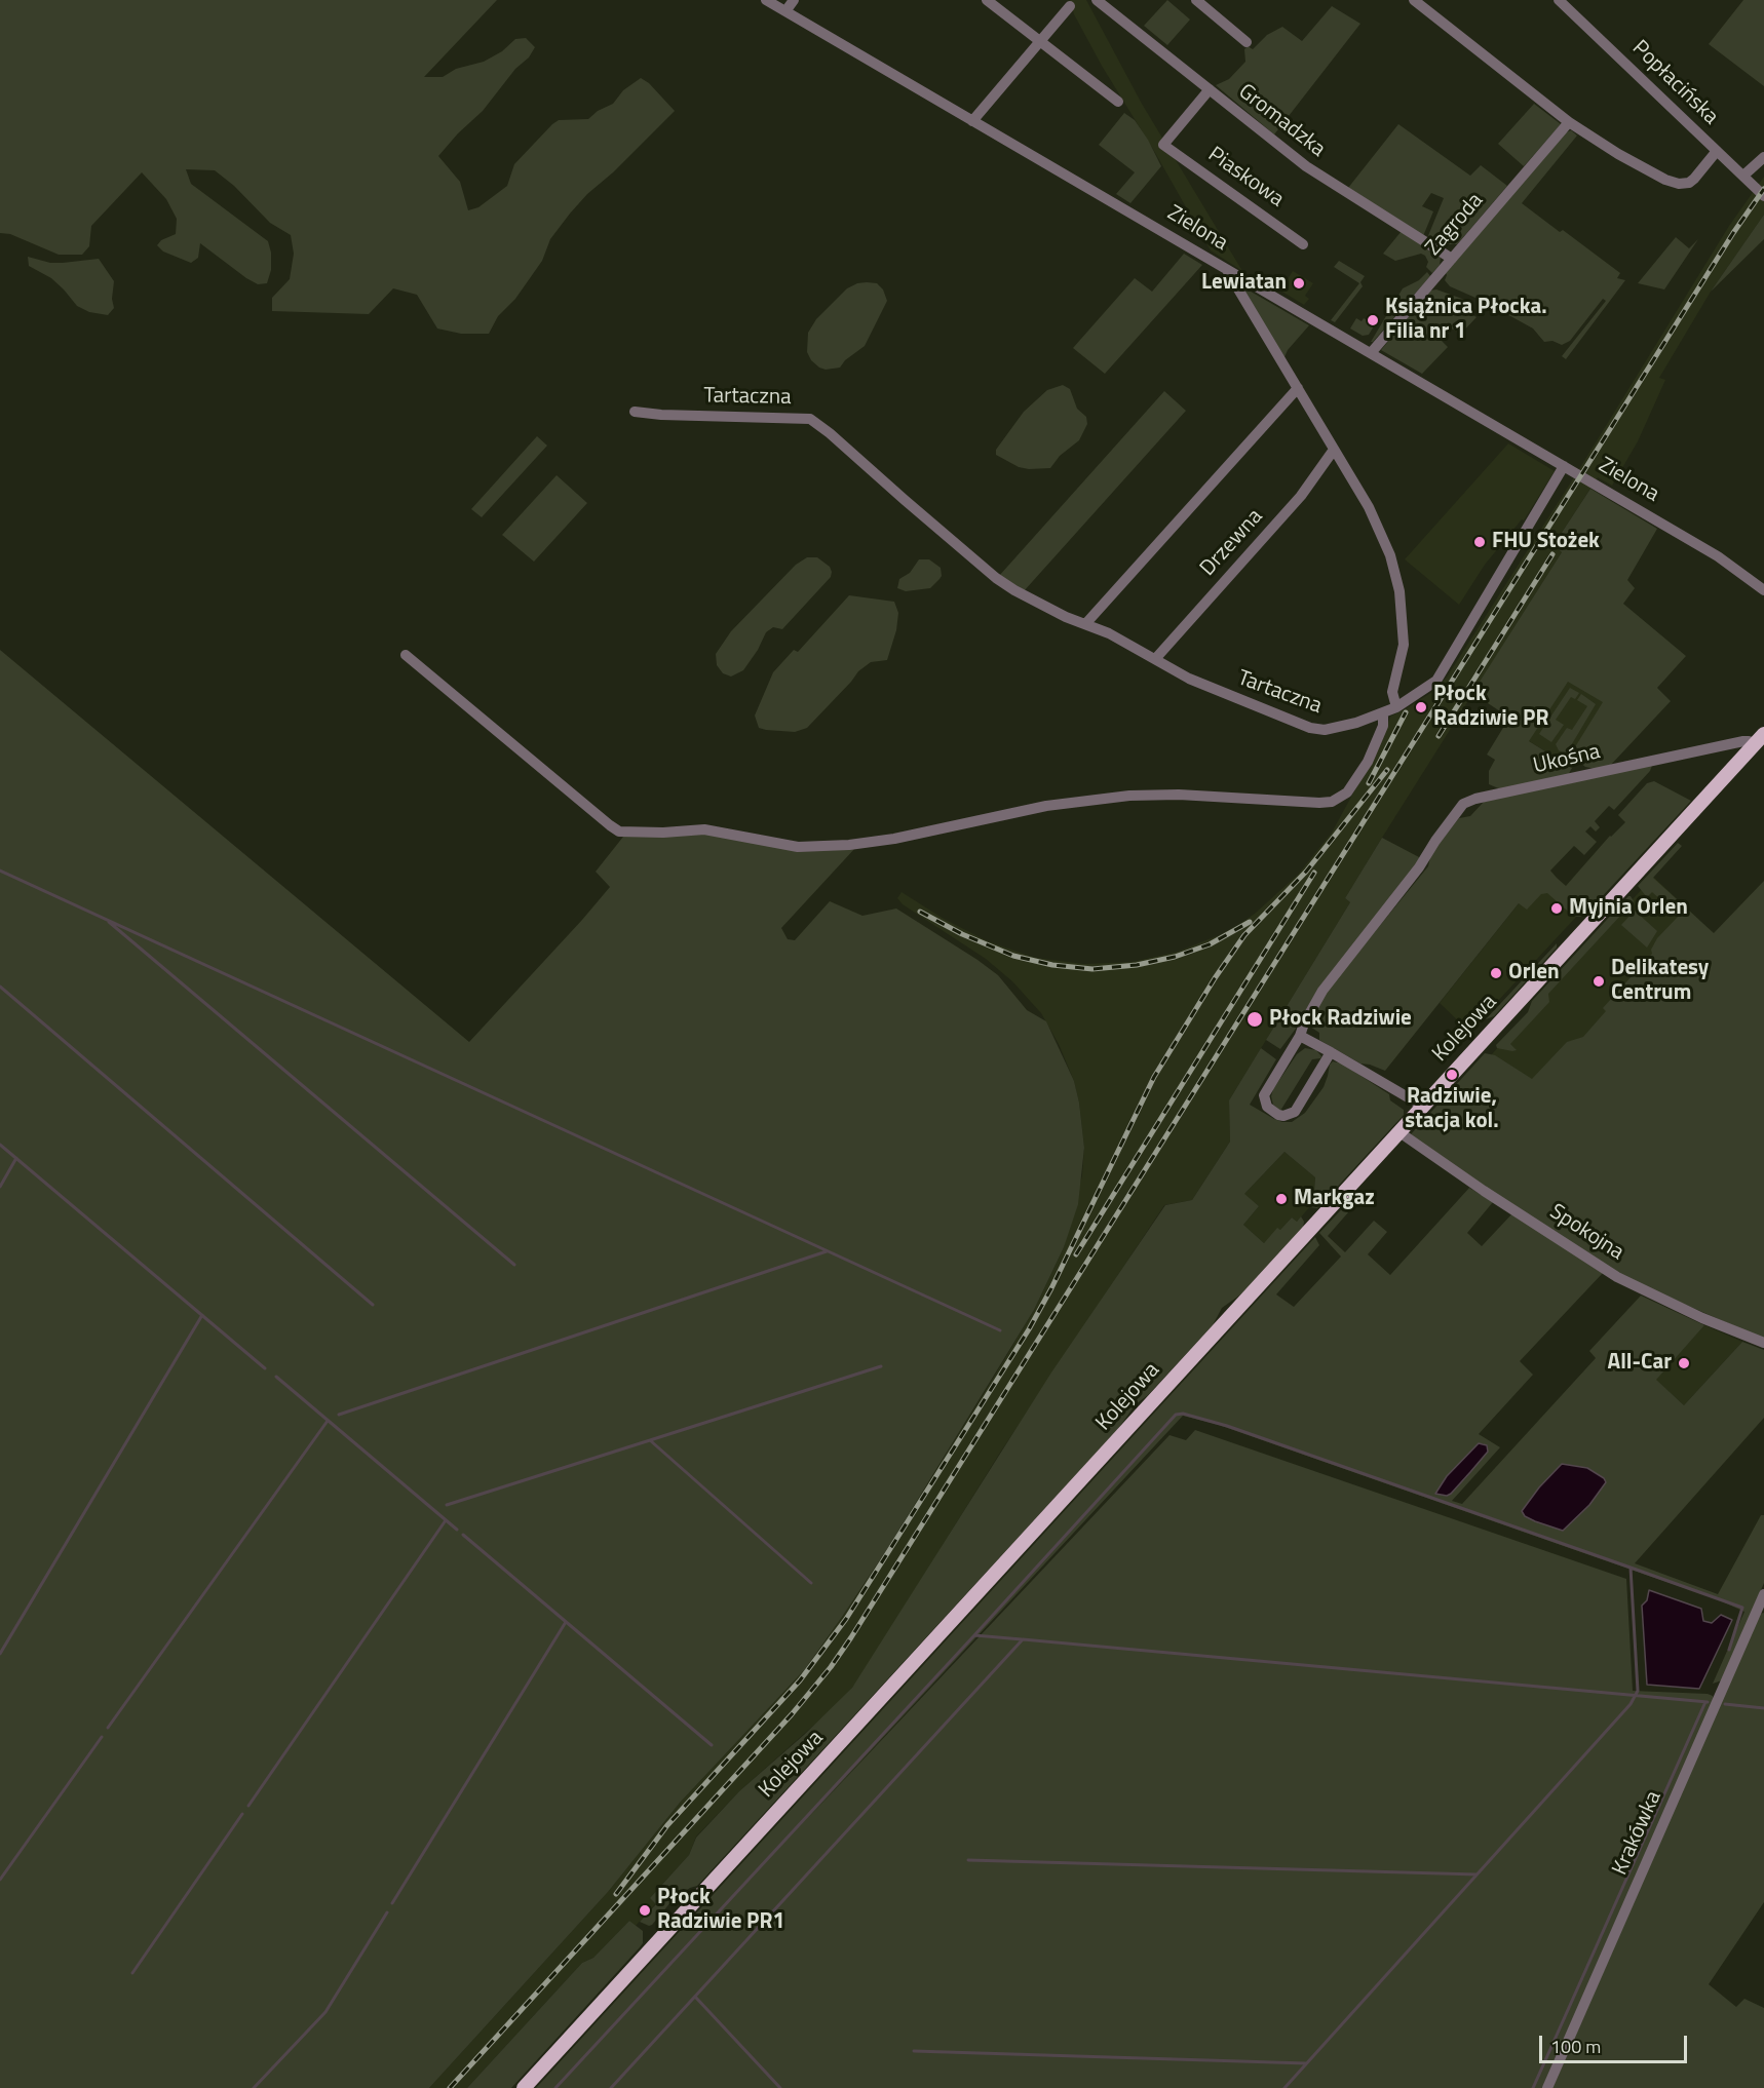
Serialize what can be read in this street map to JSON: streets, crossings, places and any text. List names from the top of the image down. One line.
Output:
{"streets":{"main road":["Kolejowa"],"street":["Popłacińska","Gromadzka","Piaskowa","Zagroda","Zielona","Tartaczna","Drzewna","Ukośna","Spokojna","Krakówka"]},"crossings":[["Gromadzka","Piaskowa"],["Gromadzka","Zagroda"],["Zagroda","Zielona"],["Zielona","Tartaczna"],["Tartaczna","Drzewna"],["Ukośna","Kolejowa"],["Kolejowa","Spokojna"]],"places":["Lewiatan","Książnica Płocka. Filia nr 1","FHU Stożek","Płock Radziwie PR","Myjnia Orlen","Orlen","Delikatesy Centrum","Płock Radziwie","Radziwie, stacja kol.","Markgaz","All-Car","Płock Radziwie PR1"],"scale_bar":"100 m"}
